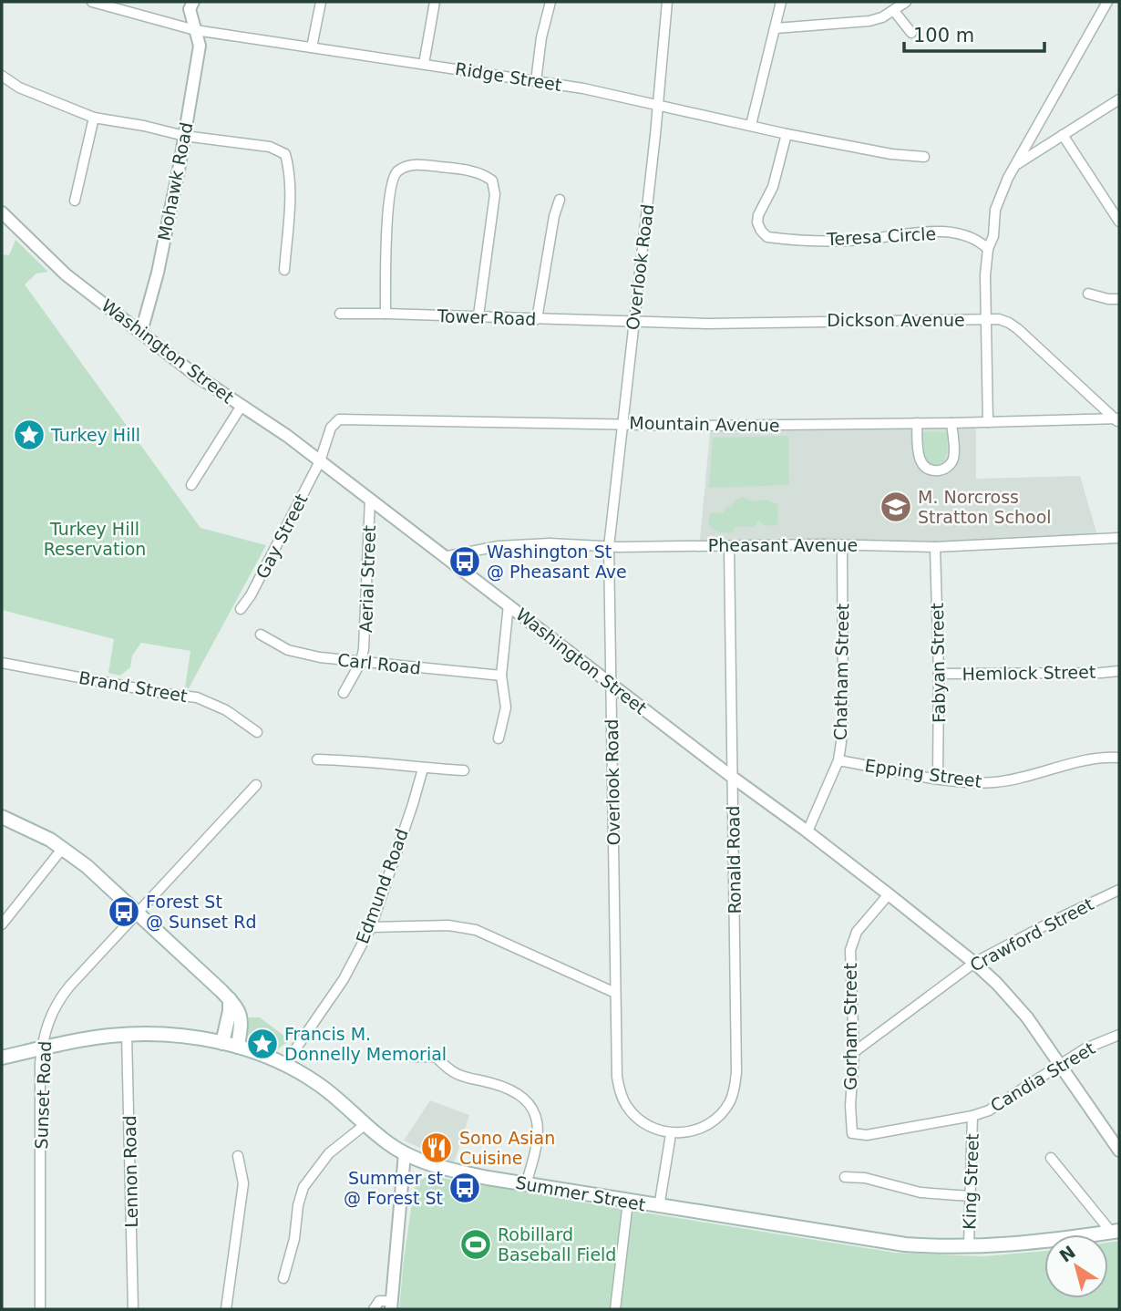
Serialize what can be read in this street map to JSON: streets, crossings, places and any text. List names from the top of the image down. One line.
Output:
{"streets":{"main road":["Summer Street"],"street":["Ridge Street","Mohawk Road","Teresa Circle","Overlook Road","Tower Road","Dickson Avenue","Washington Street","Mountain Avenue","Gay Street","Pheasant Avenue","Aerial Street","Fabyan Street","Carl Road","Chatham Street","Hemlock Street","Brand Street","Epping Street","Ronald Road","Edmund Road","Crawford Street","Gorham Street","Candia Street","Sunset Road","Lennon Road","King Street"]},"crossings":[["Ridge Street","Mohawk Road"],["Ridge Street","Teresa Circle"],["Ridge Street","Overlook Road"],["Mohawk Road","Washington Street"],["Overlook Road","Tower Road"],["Overlook Road","Dickson Avenue"],["Overlook Road","Washington Street"],["Overlook Road","Mountain Avenue"],["Overlook Road","Pheasant Avenue"],["Overlook Road","Ronald Road"],["Tower Road","Dickson Avenue"],["Dickson Avenue","Mountain Avenue"],["Washington Street","Mountain Avenue"],["Washington Street","Gay Street"],["Washington Street","Pheasant Avenue"],["Washington Street","Aerial Street"],["Washington Street","Chatham Street"],["Washington Street","Ronald Road"],["Washington Street","Crawford Street"],["Washington Street","Gorham Street"],["Washington Street","Candia Street"],["Mountain Avenue","Gay Street"],["Pheasant Avenue","Fabyan Street"],["Pheasant Avenue","Chatham Street"],["Pheasant Avenue","Ronald Road"],["Aerial Street","Carl Road"],["Fabyan Street","Hemlock Street"],["Fabyan Street","Epping Street"],["Chatham Street","Epping Street"],["Edmund Road","Summer Street"],["Crawford Street","Gorham Street"],["Gorham Street","Candia Street"],["Candia Street","King Street"],["Sunset Road","Summer Street"],["Lennon Road","Summer Street"],["King Street","Summer Street"]],"parks":["Turkey Hill Reservation"],"places":{"place":["Turkey Hill","Francis M. Donnelly Memorial"],"school or university":["M. Norcross Stratton School"],"bus stop":["Washington St @ Pheasant Ave","Forest St @ Sunset Rd","Summer st @ Forest St"],"restaurant":["Sono Asian Cuisine"],"sports":["Robillard Baseball Field"]},"scale_bar":"100 m","north":"top left"}
